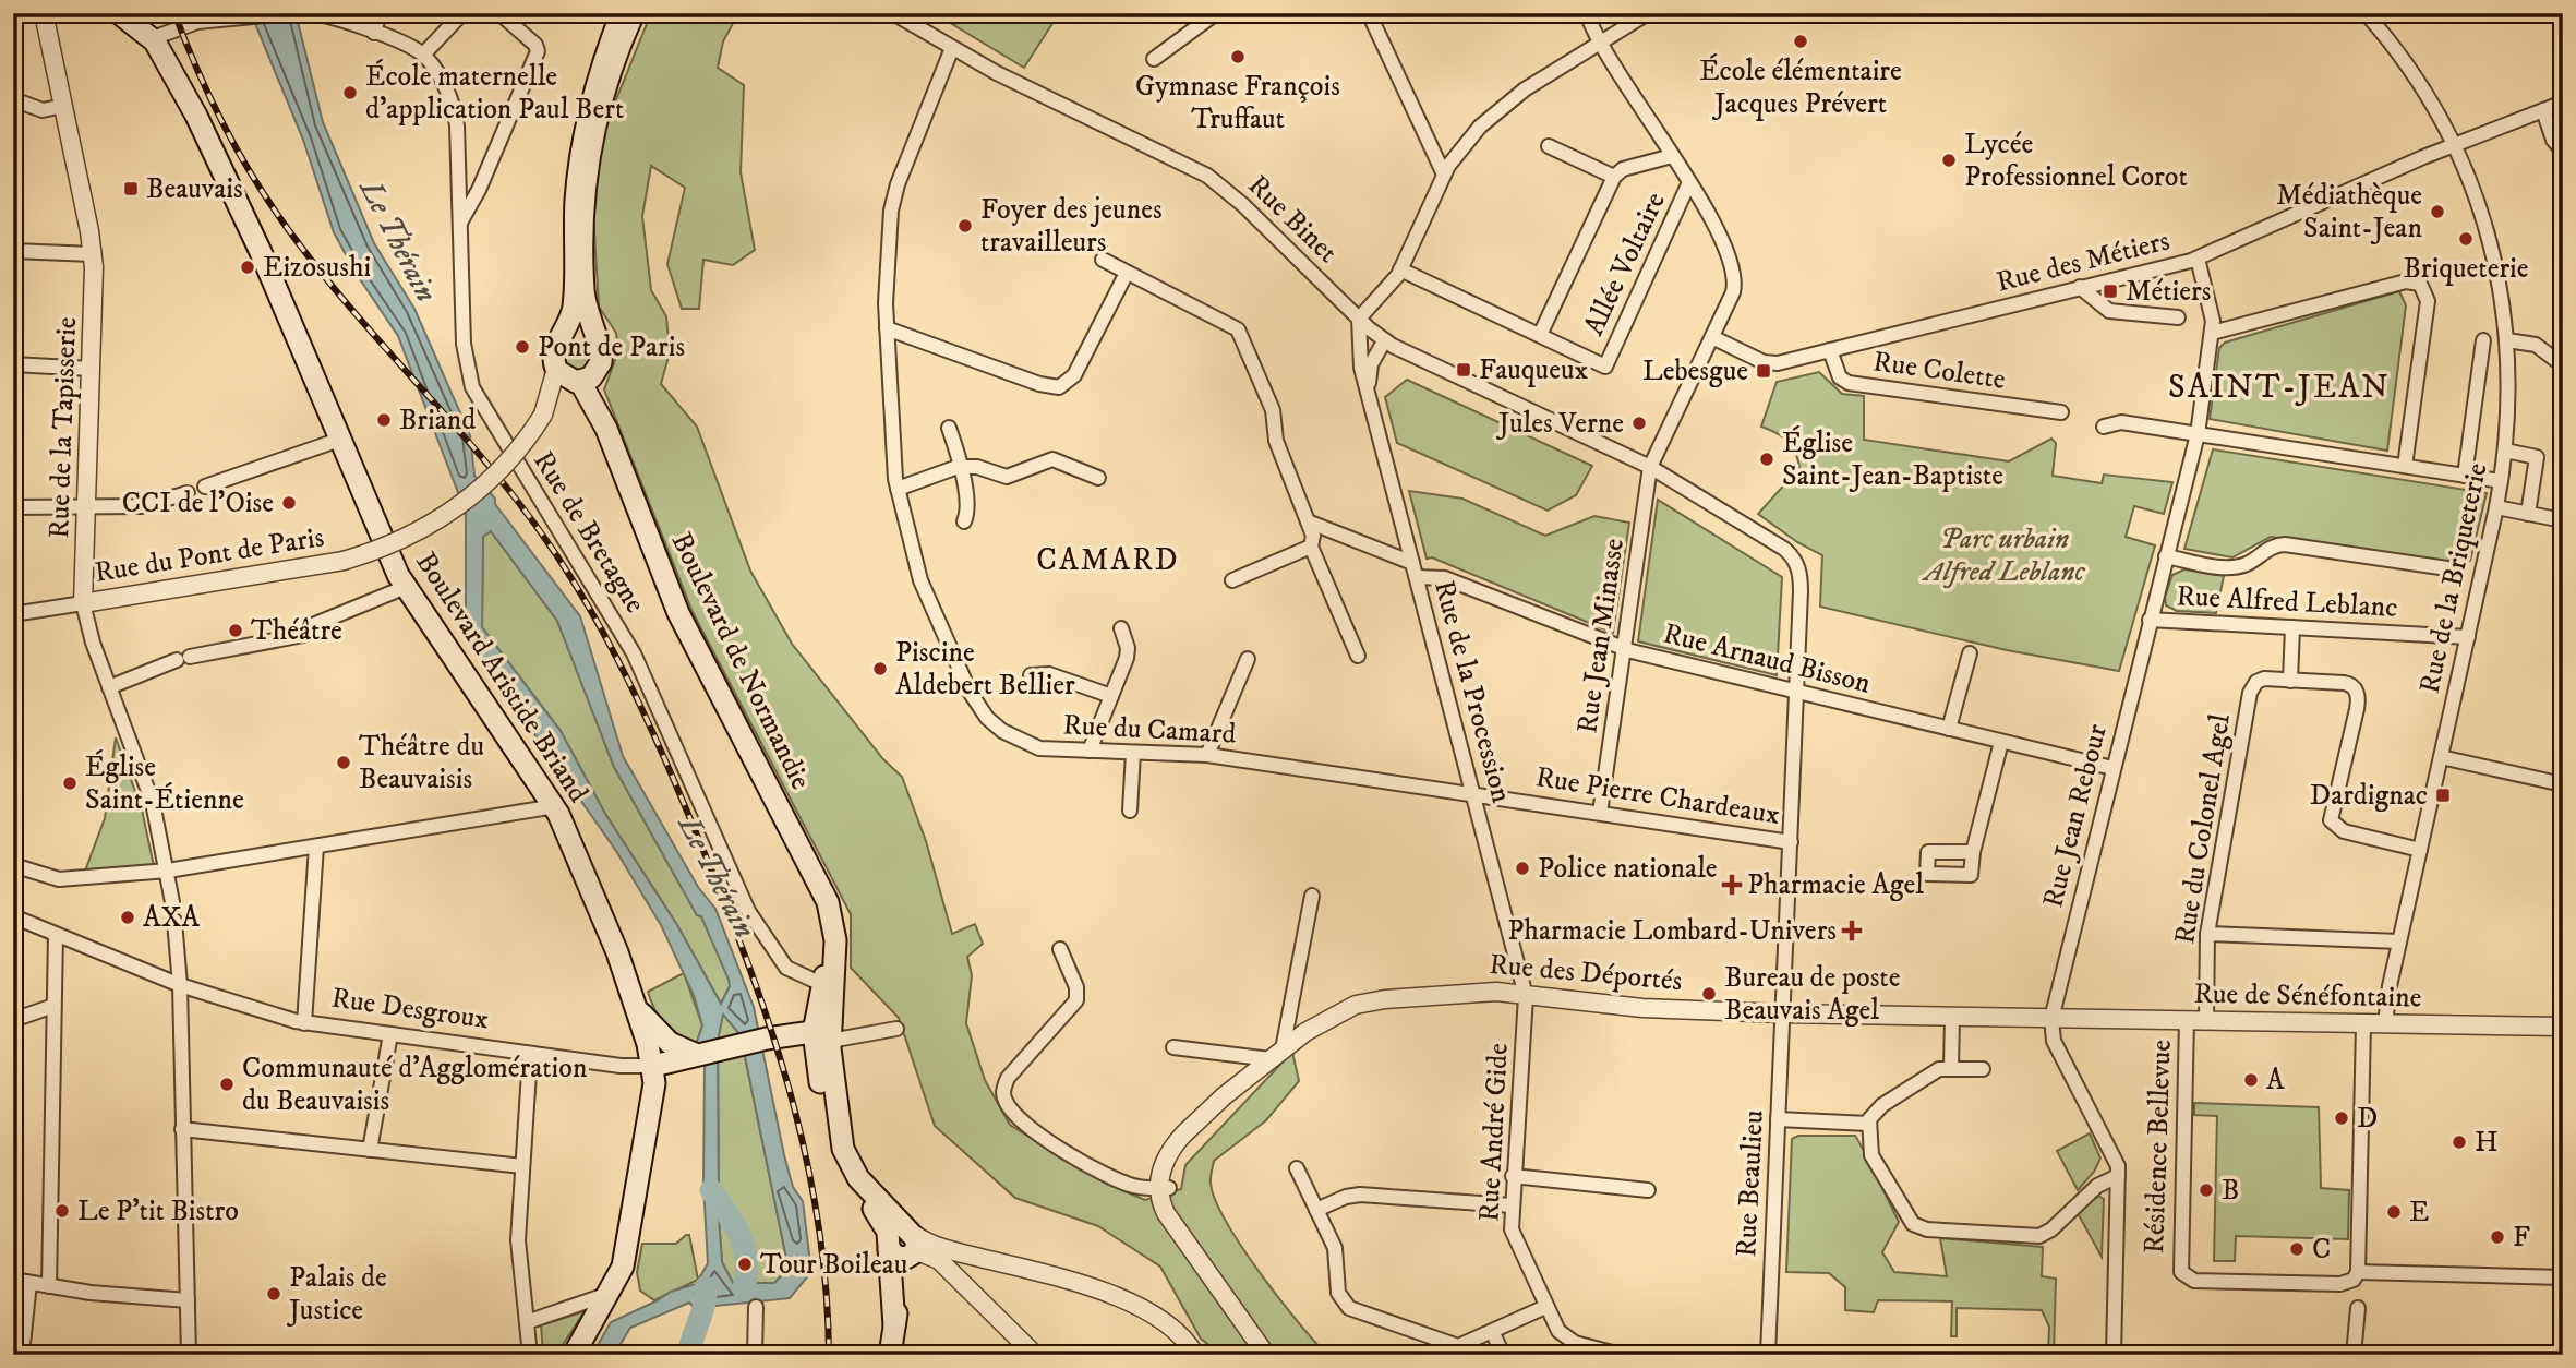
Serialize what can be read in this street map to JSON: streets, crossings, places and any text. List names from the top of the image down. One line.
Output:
{"streets":{"main road":["Boulevard de Normandie","Boulevard Aristide Briand","Rue Desgroux"],"street":["Rue Binet","Rue des Métiers","Allée Voltaire","Rue Colette","Rue de la Tapisserie","Rue de Bretagne","Rue du Pont de Paris","Rue de la Briqueterie","Rue Alfred Leblanc","Rue Jean Minasse","Rue Arnaud Bisson","Rue de la Procession","Rue du Camard","Rue Pierre Chardeaux","Rue Jean Rebour","Rue du Colonel Agel","Rue des Déportés","Rue de Sénéfontaine","Rue André Gide","Résidence Bellevue","Rue Beaulieu"]},"crossings":[["Rue Binet","Rue Jean Minasse"],["Rue Binet","Rue Arnaud Bisson"],["Rue Binet","Rue de la Procession"],["Rue Binet","Rue du Camard"],["Rue Binet","Rue Beaulieu"],["Rue des Métiers","Rue Colette"],["Rue des Métiers","Rue de la Briqueterie"],["Rue des Métiers","Rue Jean Minasse"],["Rue des Métiers","Rue Jean Rebour"],["Allée Voltaire","Rue Jean Minasse"],["Rue de la Tapisserie","Rue du Pont de Paris"],["Rue de Bretagne","Boulevard de Normandie"],["Rue de la Briqueterie","Rue Alfred Leblanc"],["Rue de la Briqueterie","Rue du Colonel Agel"],["Rue de la Briqueterie","Rue de Sénéfontaine"],["Rue Alfred Leblanc","Rue Jean Rebour"],["Rue Jean Minasse","Rue Arnaud Bisson"],["Rue Jean Minasse","Rue Pierre Chardeaux"],["Rue Arnaud Bisson","Rue de la Procession"],["Rue Arnaud Bisson","Rue Jean Rebour"],["Rue Arnaud Bisson","Rue Beaulieu"],["Boulevard de Normandie","Rue Desgroux"],["Boulevard Aristide Briand","Rue Desgroux"],["Rue de la Procession","Rue du Camard"],["Rue de la Procession","Rue Pierre Chardeaux"],["Rue de la Procession","Rue des Déportés"],["Rue de la Procession","Rue André Gide"],["Rue du Camard","Rue Pierre Chardeaux"],["Rue Pierre Chardeaux","Rue Beaulieu"],["Rue Jean Rebour","Rue des Déportés"],["Rue Jean Rebour","Rue de Sénéfontaine"],["Rue du Colonel Agel","Rue de Sénéfontaine"],["Rue des Déportés","Rue de Sénéfontaine"],["Rue des Déportés","Rue André Gide"],["Rue des Déportés","Rue Beaulieu"],["Rue de Sénéfontaine","Résidence Bellevue"]],"districts":["SAINT-JEAN","CAMARD"],"water":["Le Thérain"],"parks":["Parc urbain Alfred Leblanc"],"places":{"other":["École élémentaire Jacques Prévert","Gymnase François Truffaut","École maternelle d'application Paul Bert","Lycée Professionnel Corot","Médiathèque Saint-Jean","Foyer des jeunes travailleurs","Briqueterie","Eizosushi","Pont de Paris","Briand","Jules Verne","Église Saint-Jean-Baptiste","CCI de l'Oise","Théâtre","Piscine Aldebert Bellier","Théâtre du Beauvaisis","Église Saint-Étienne","Police nationale","AXA","Bureau de poste Beauvais Agel","A","Communauté d'Agglomération du Beauvaisis","D","H","B","Le P'tit Bistro","E","F","C","Tour Boileau","Palais de Justice"],"transit":["Beauvais","Métiers","Fauqueux","Lebesgue","Dardignac"],"health":["Pharmacie Agel","Pharmacie Lombard-Univers"]}}
